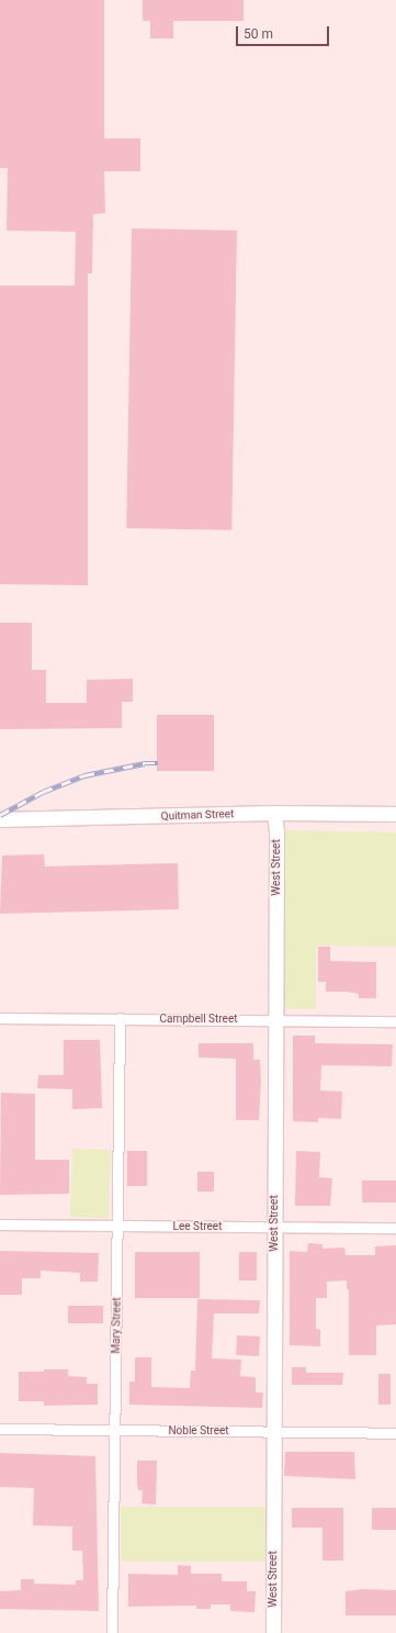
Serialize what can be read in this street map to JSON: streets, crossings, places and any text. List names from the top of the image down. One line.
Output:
{"streets":{"street":["Quitman Street","West Street","Campbell Street","Lee Street","Mary Street","Noble Street"]},"crossings":[["Quitman Street","West Street"],["West Street","Campbell Street"],["West Street","Lee Street"],["West Street","Noble Street"],["Campbell Street","Mary Street"],["Lee Street","Mary Street"],["Mary Street","Noble Street"]],"scale_bar":"50 m"}
